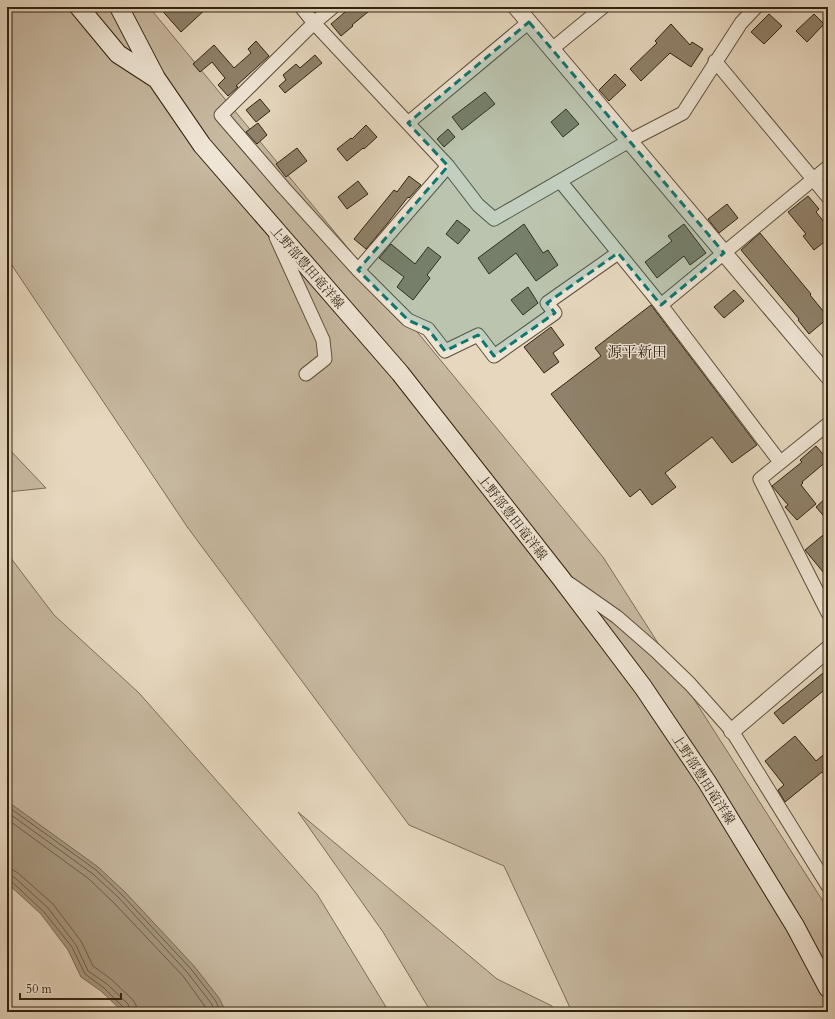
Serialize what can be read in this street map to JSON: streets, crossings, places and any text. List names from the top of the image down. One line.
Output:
{"streets":{"main road":["上野部豊田竜洋線"]},"districts":["源平新田"],"scale_bar":"50 m"}
